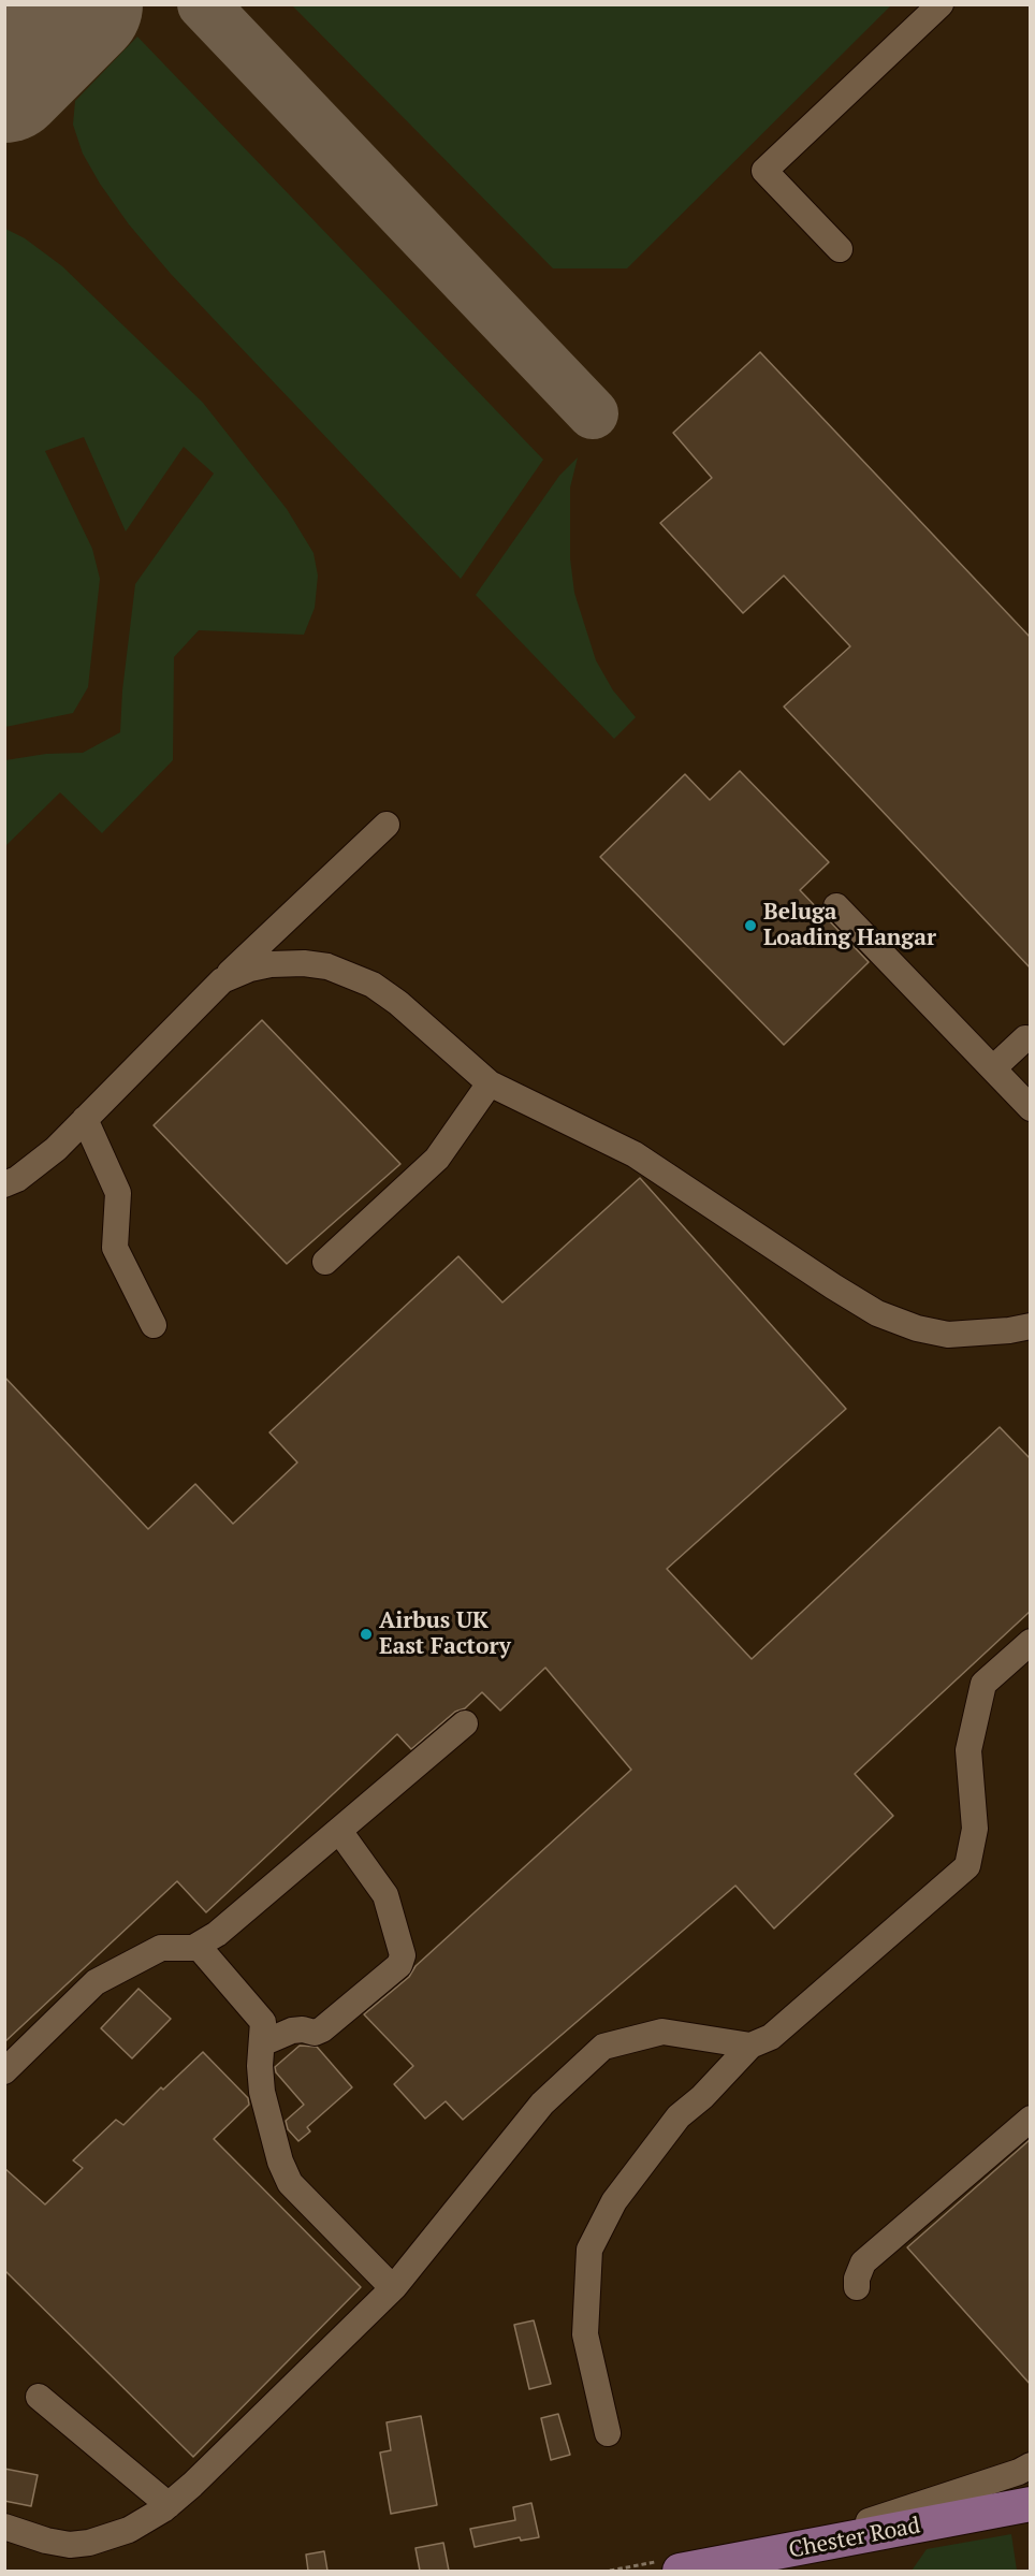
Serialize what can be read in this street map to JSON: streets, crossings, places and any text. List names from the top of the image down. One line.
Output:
{"streets":{"main road":["Chester Road"]},"places":["Beluga Loading Hangar","Airbus UK East Factory"]}
